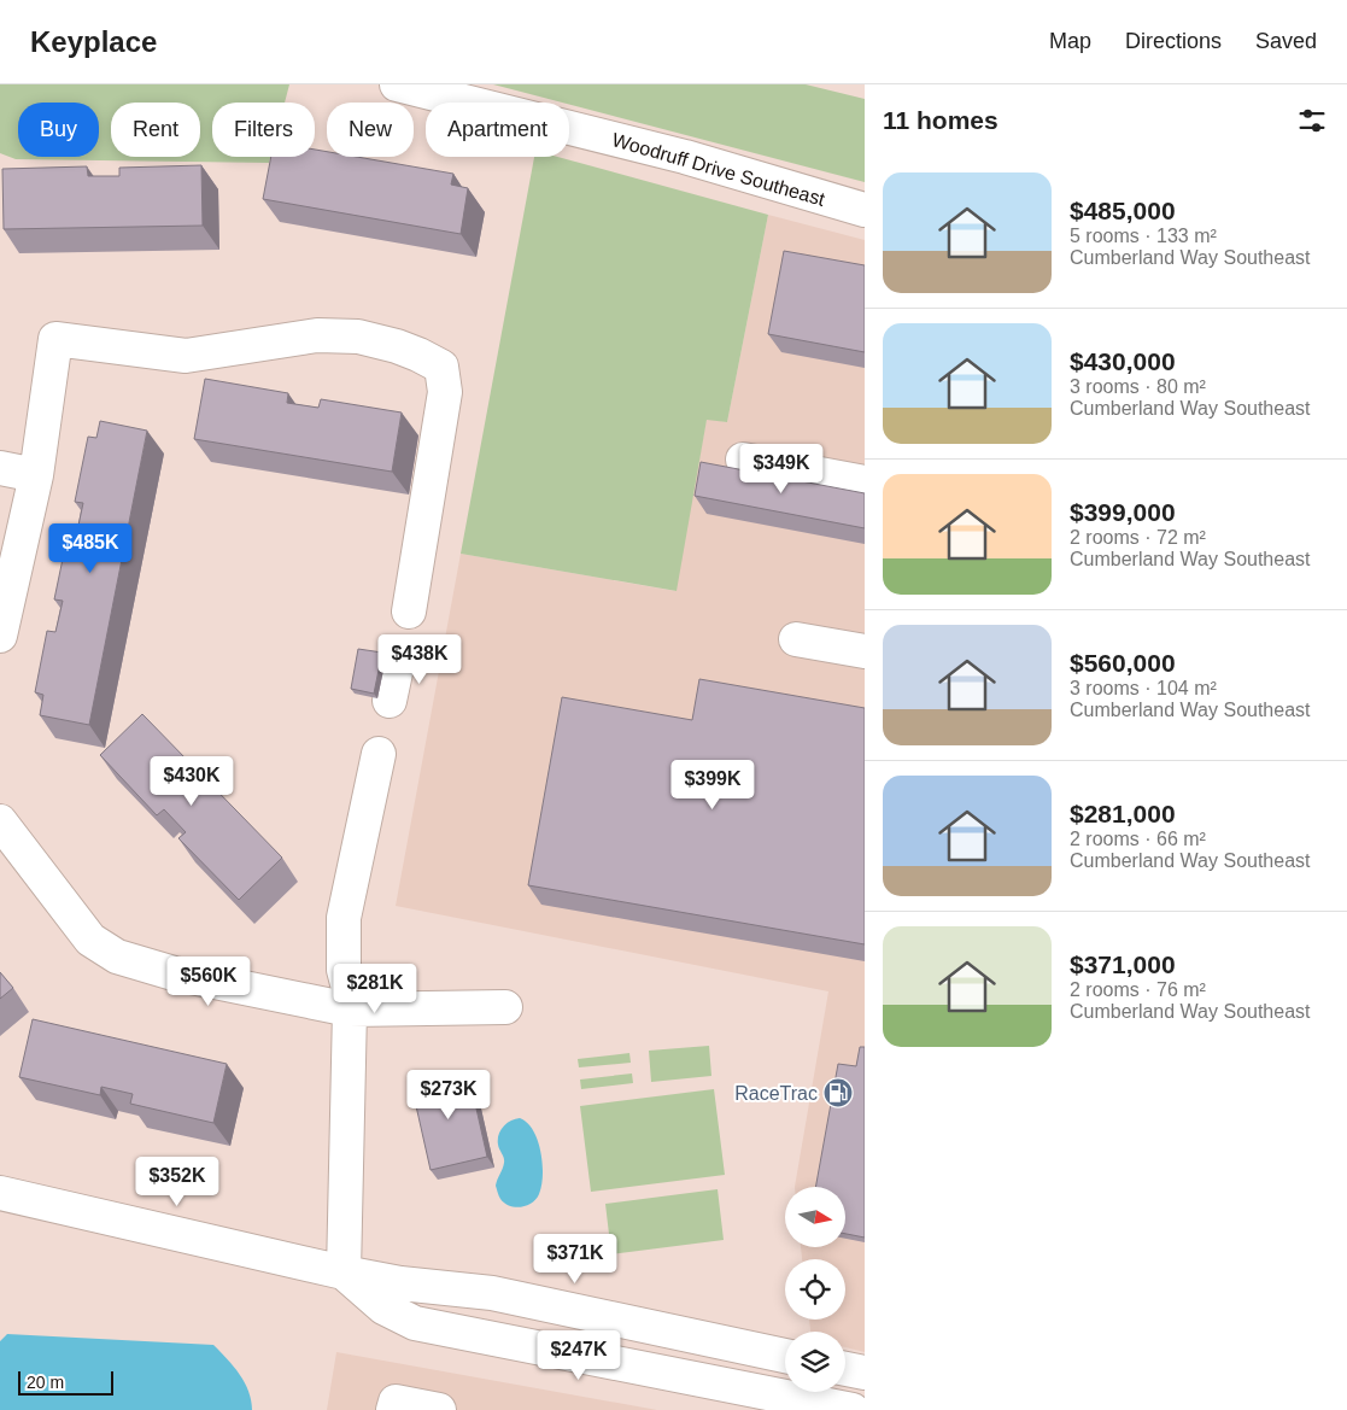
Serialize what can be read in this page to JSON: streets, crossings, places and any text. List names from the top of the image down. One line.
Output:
{"streets":{"street":["Woodruff Drive Southeast"]},"places":{"fuel station":["RaceTrac"]},"scale_bar":"20 m","north":"right","page":{"header":"Keyplace","nav":["Map","Directions","Saved"],"heading":"11 homes","chip":["Buy","Rent","Filters","New","Apartment"],"list":[{"name":"$485,000","note":"5 rooms · 133 m² · Cumberland Way Southeast"},{"name":"$430,000","note":"3 rooms · 80 m² · Cumberland Way Southeast"},{"name":"$399,000","note":"2 rooms · 72 m² · Cumberland Way Southeast"},{"name":"$560,000","note":"3 rooms · 104 m² · Cumberland Way Southeast"},{"name":"$281,000","note":"2 rooms · 66 m² · Cumberland Way Southeast"},{"name":"$371,000","note":"2 rooms · 76 m² · Cumberland Way Southeast"}],"price":["$349K","$485K","$438K","$430K","$399K","$560K","$281K","$273K","$352K","$371K","$247K"],"scale":"20 m"}}
